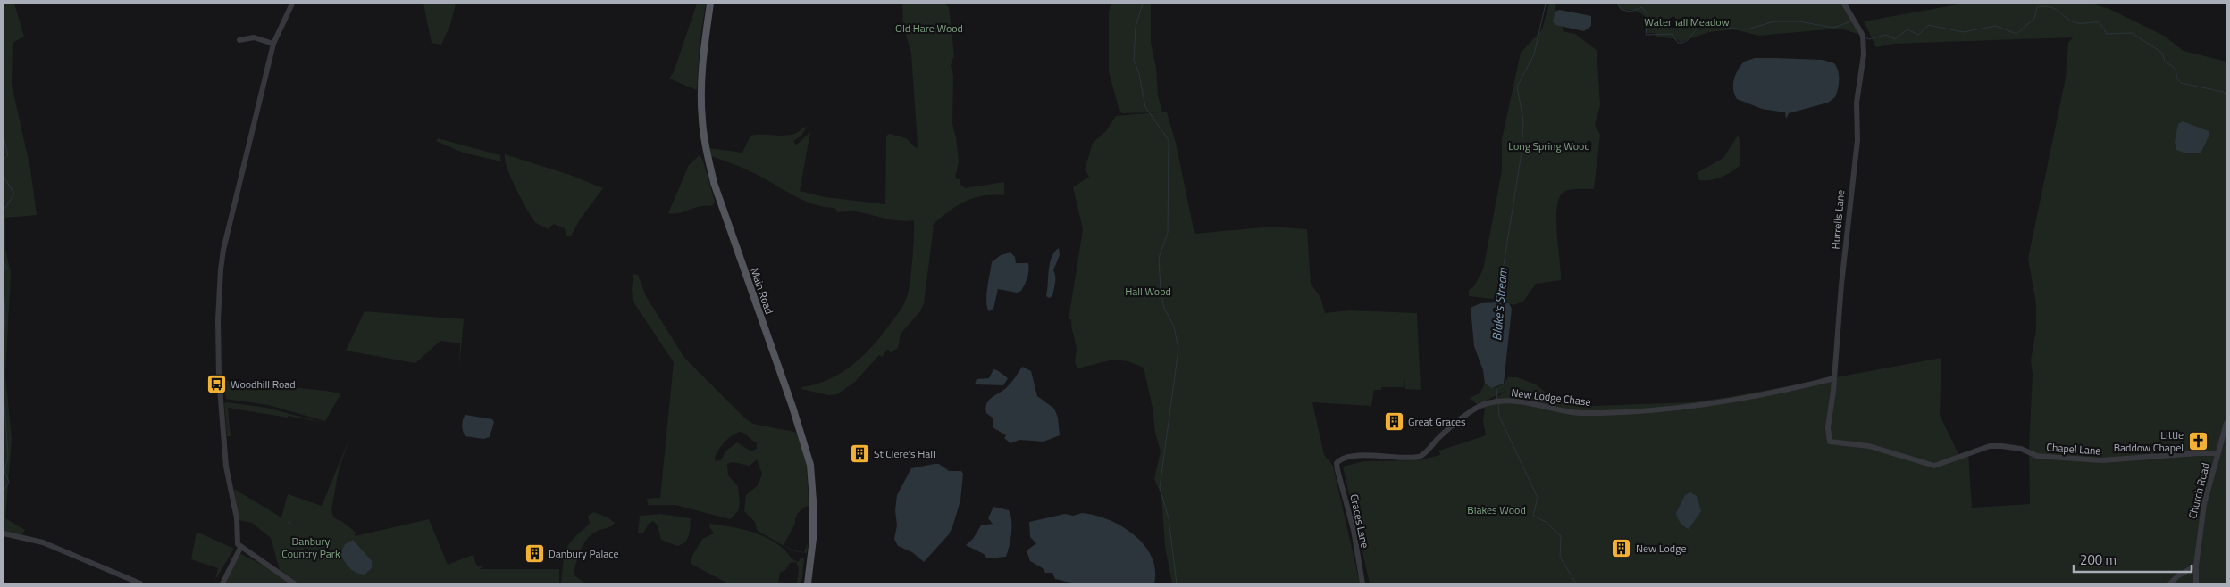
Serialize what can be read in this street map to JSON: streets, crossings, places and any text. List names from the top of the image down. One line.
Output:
{"streets":{"main road":["Main Road"],"street":["Hurrells Lane","New Lodge Chase","Chapel Lane","Church Road","Graces Lane"]},"crossings":[["Hurrells Lane","New Lodge Chase"],["Hurrells Lane","Chapel Lane"],["New Lodge Chase","Graces Lane"],["Chapel Lane","Church Road"]],"water":["Blake's Stream"],"parks":["Waterhall Meadow","Old Hare Wood","Long Spring Wood","Hall Wood","Blakes Wood","Danbury Country Park"],"places":{"bus stop":["Woodhill Road"],"building":["Great Graces","St Clere's Hall","New Lodge","Danbury Palace"],"church":["Little Baddow Chapel"]},"scale_bar":"200 m"}
